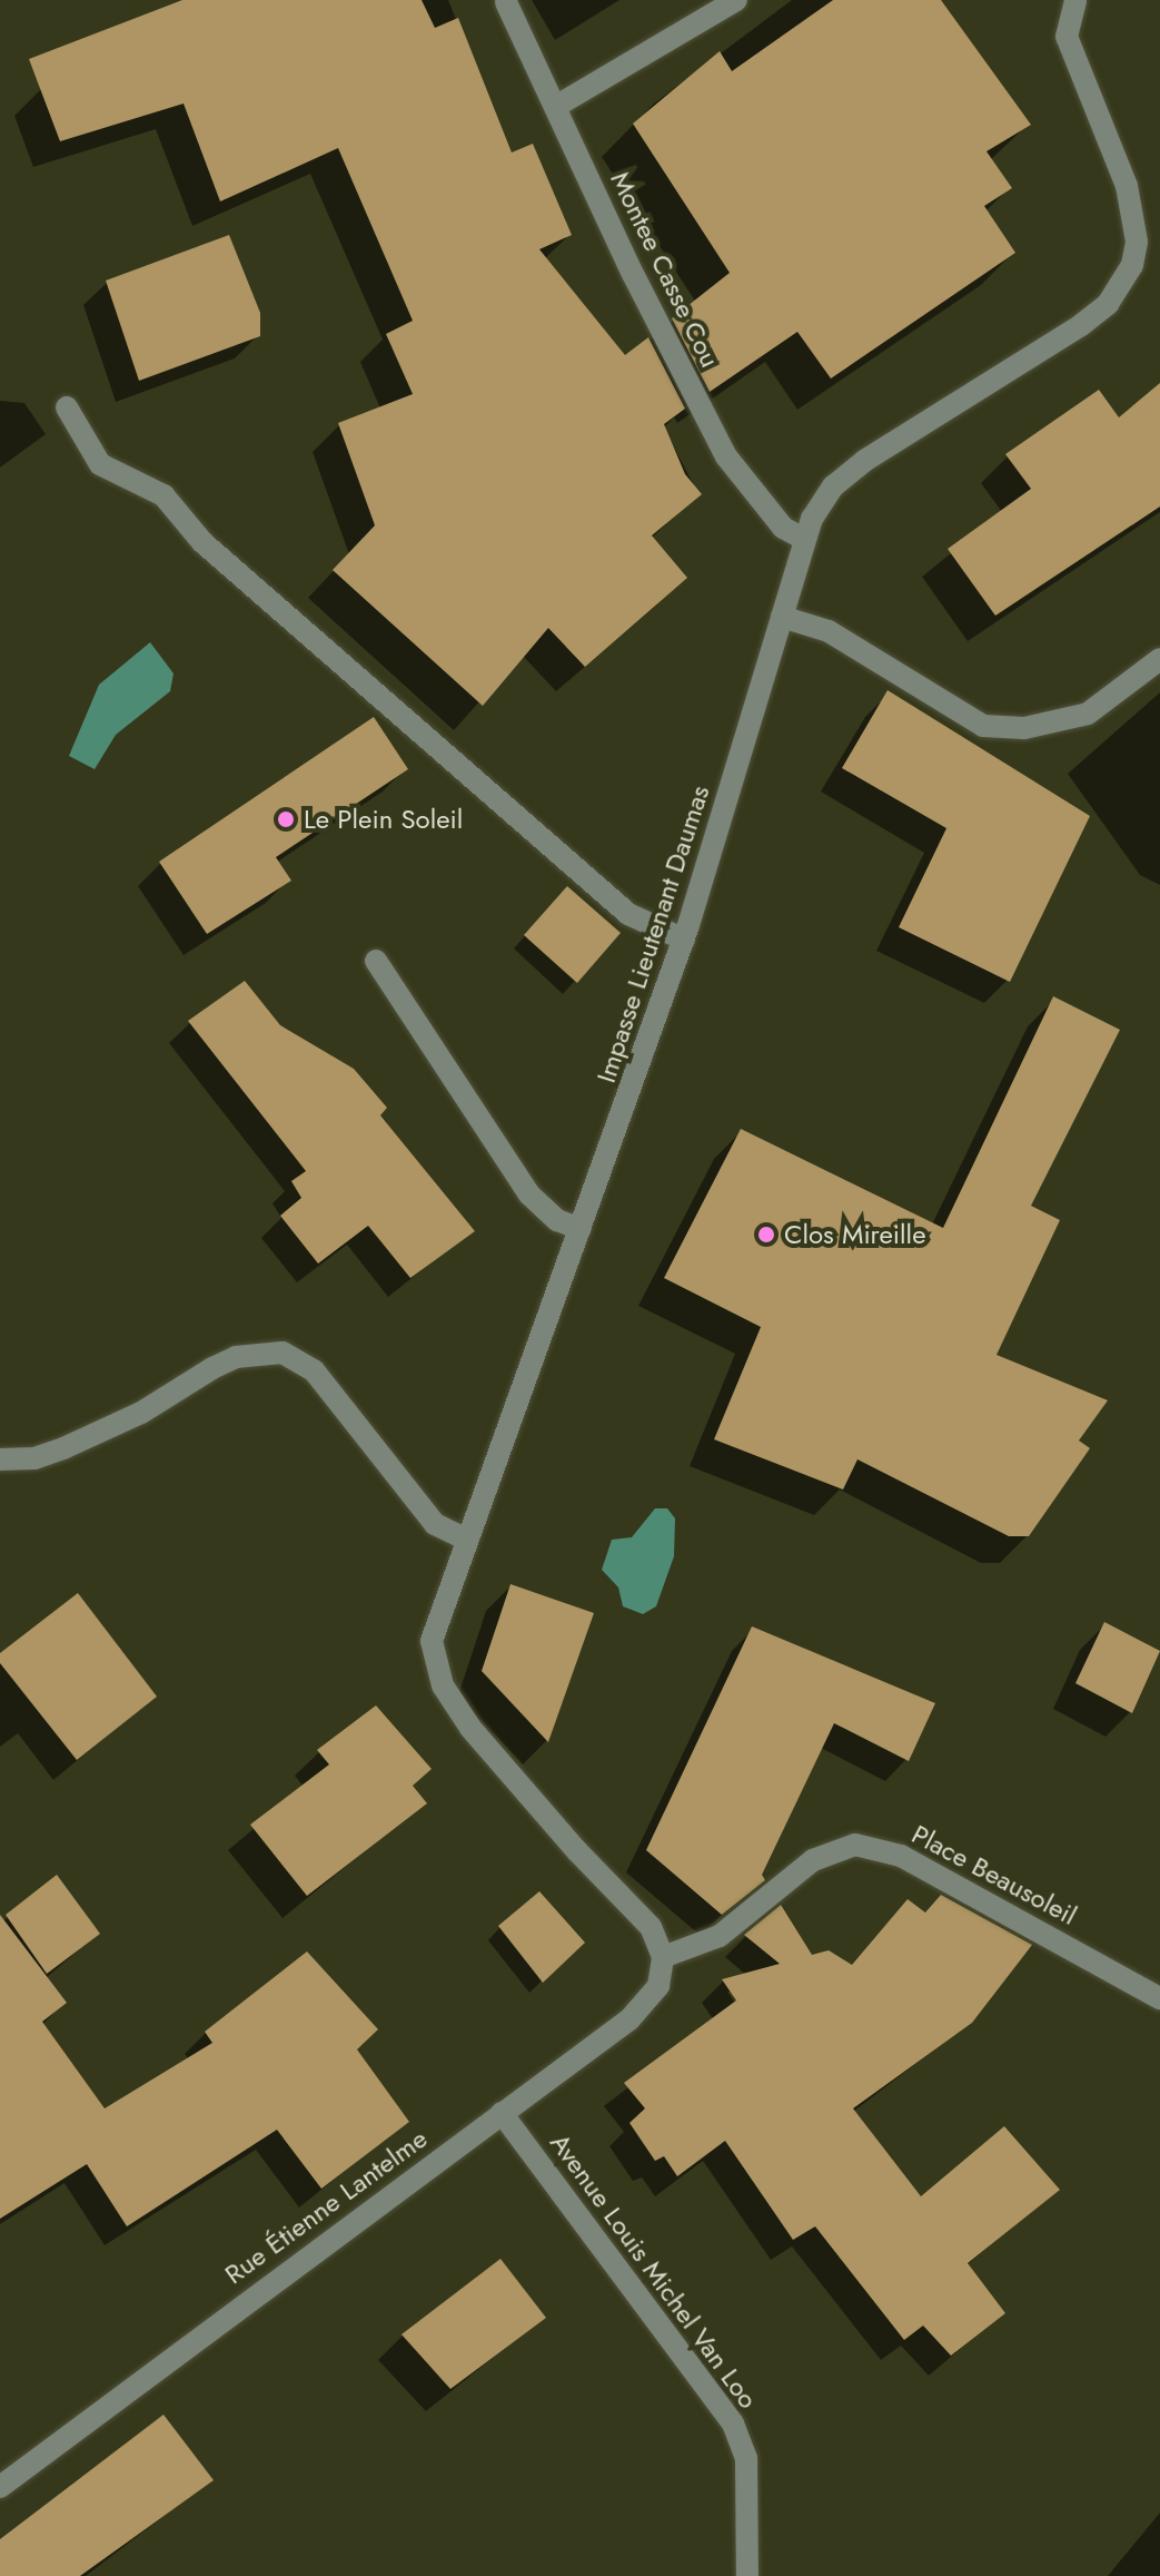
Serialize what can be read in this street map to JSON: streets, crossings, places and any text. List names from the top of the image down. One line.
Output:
{"streets":{"street":["Montee Casse Cou","Impasse Lieutenant Daumas","Place Beausoleil","Rue Étienne Lantelme","Avenue Louis Michel Van Loo"]},"crossings":[["Montee Casse Cou","Impasse Lieutenant Daumas"],["Impasse Lieutenant Daumas","Place Beausoleil"],["Impasse Lieutenant Daumas","Rue Étienne Lantelme"],["Place Beausoleil","Rue Étienne Lantelme"],["Rue Étienne Lantelme","Avenue Louis Michel Van Loo"]],"places":["Le Plein Soleil","Clos Mireille"]}
